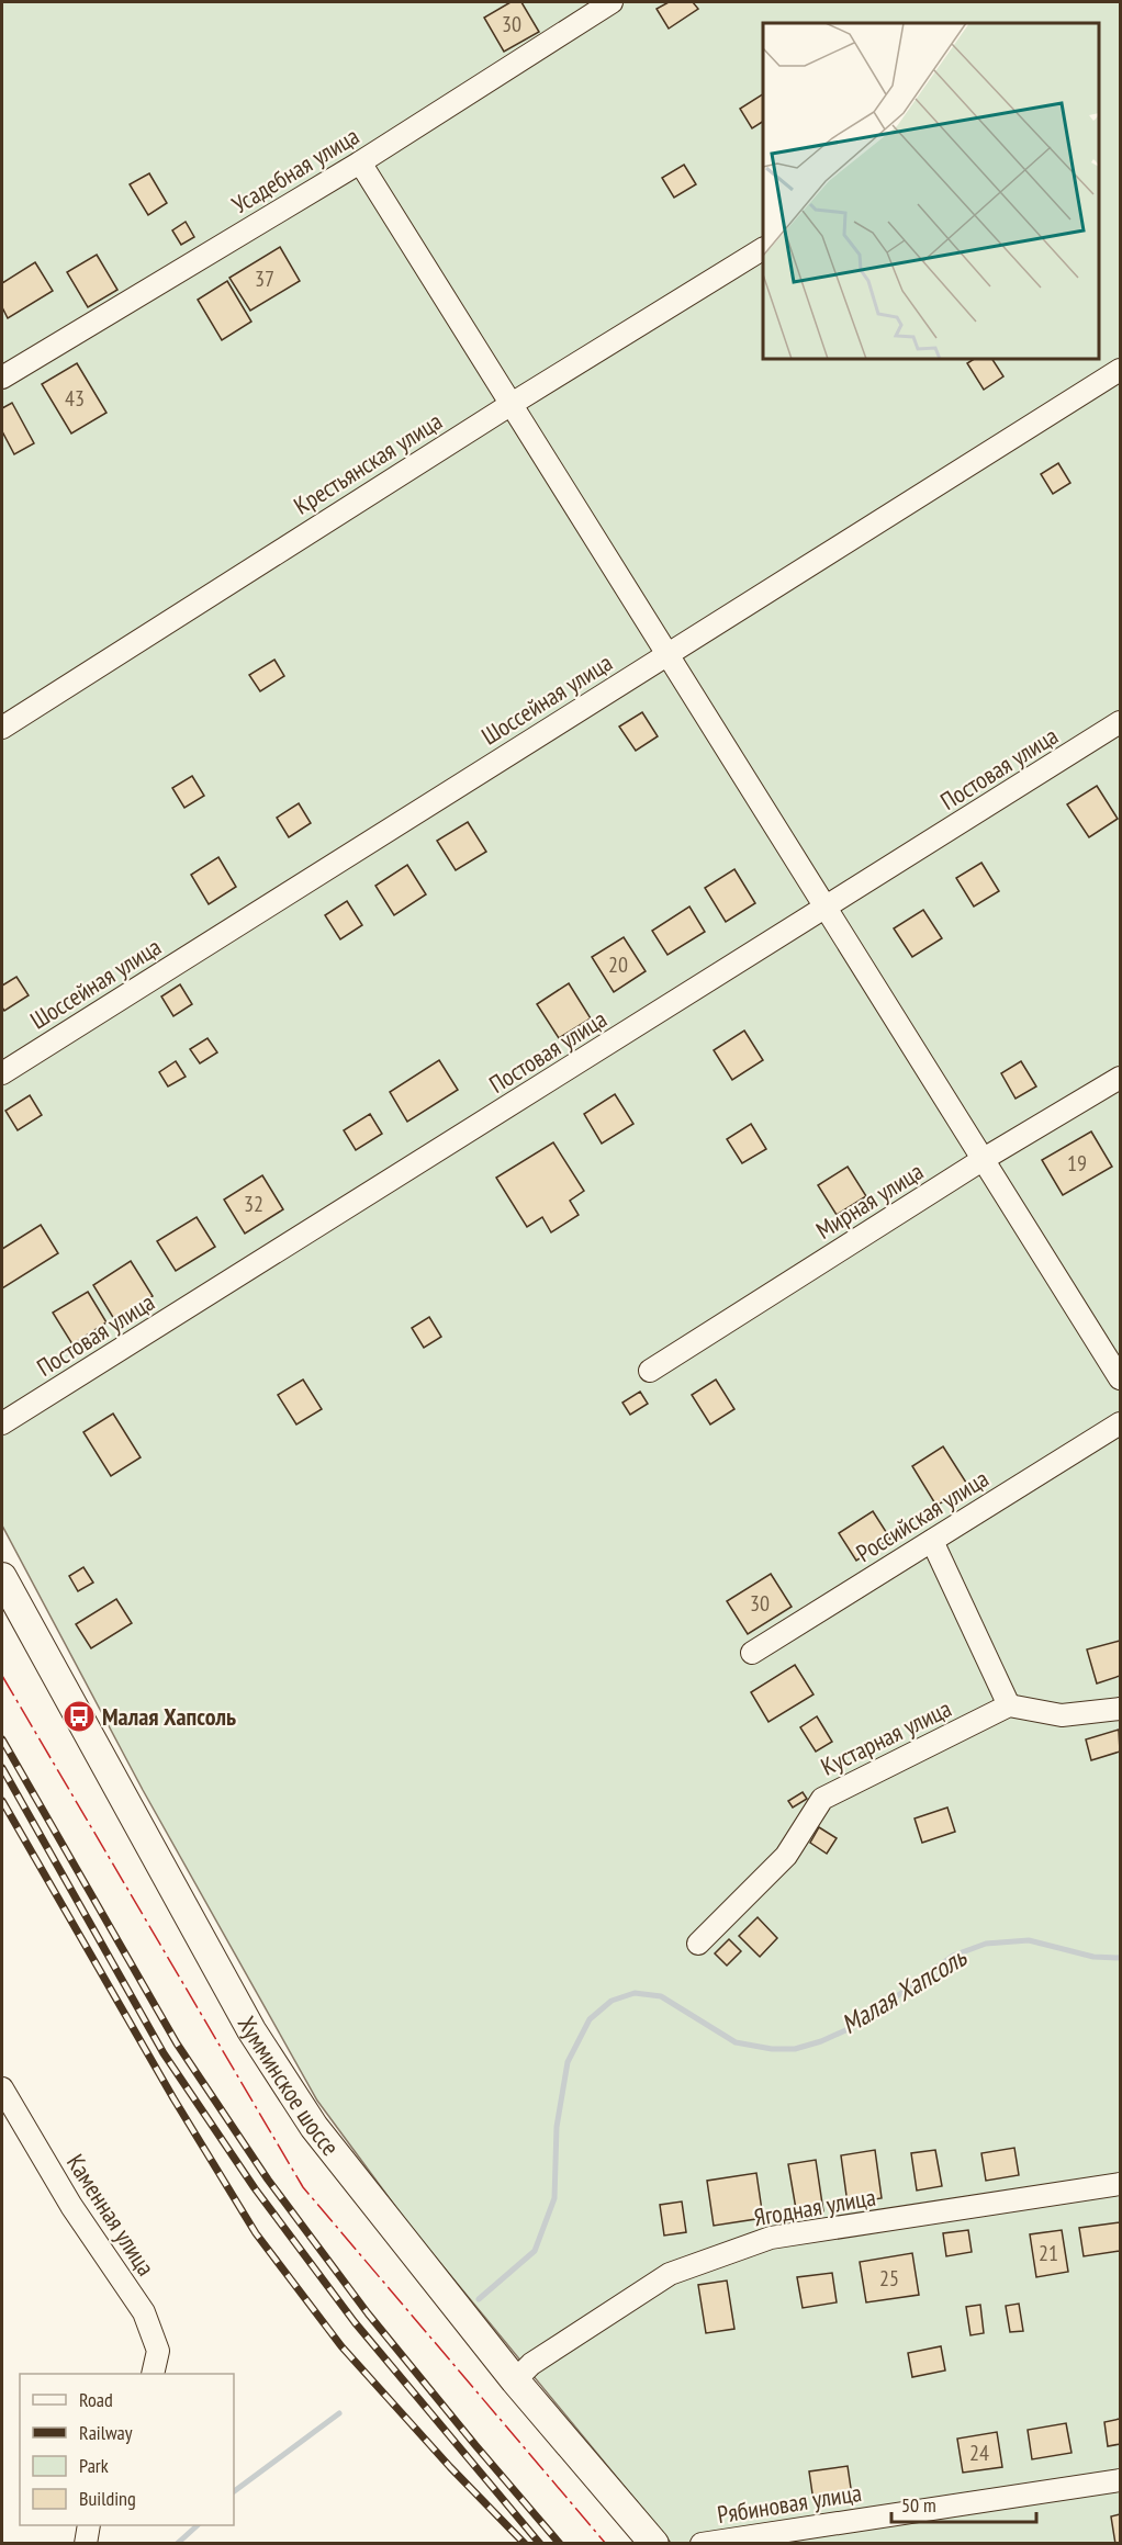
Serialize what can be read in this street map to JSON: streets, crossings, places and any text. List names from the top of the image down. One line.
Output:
{"streets":{"main road":["Хумминское шоссе"],"street":["Усадебная улица","Крестьянская улица","Шоссейная улица","Постовая улица","Мирная улица","Российская улица","Кустарная улица","Ягодная улица","Каменная улица","Рябиновая улица"]},"crossings":[["Хумминское шоссе","Ягодная улица"]],"water":["Малая Хапсоль"],"places":{"bus stop":["Малая Хапсоль"]},"house_numbers":["30","37","43","20","19","32","30","21","25","24"],"legend":["Road","Railway","Park","Building"],"scale_bar":"50 m"}
